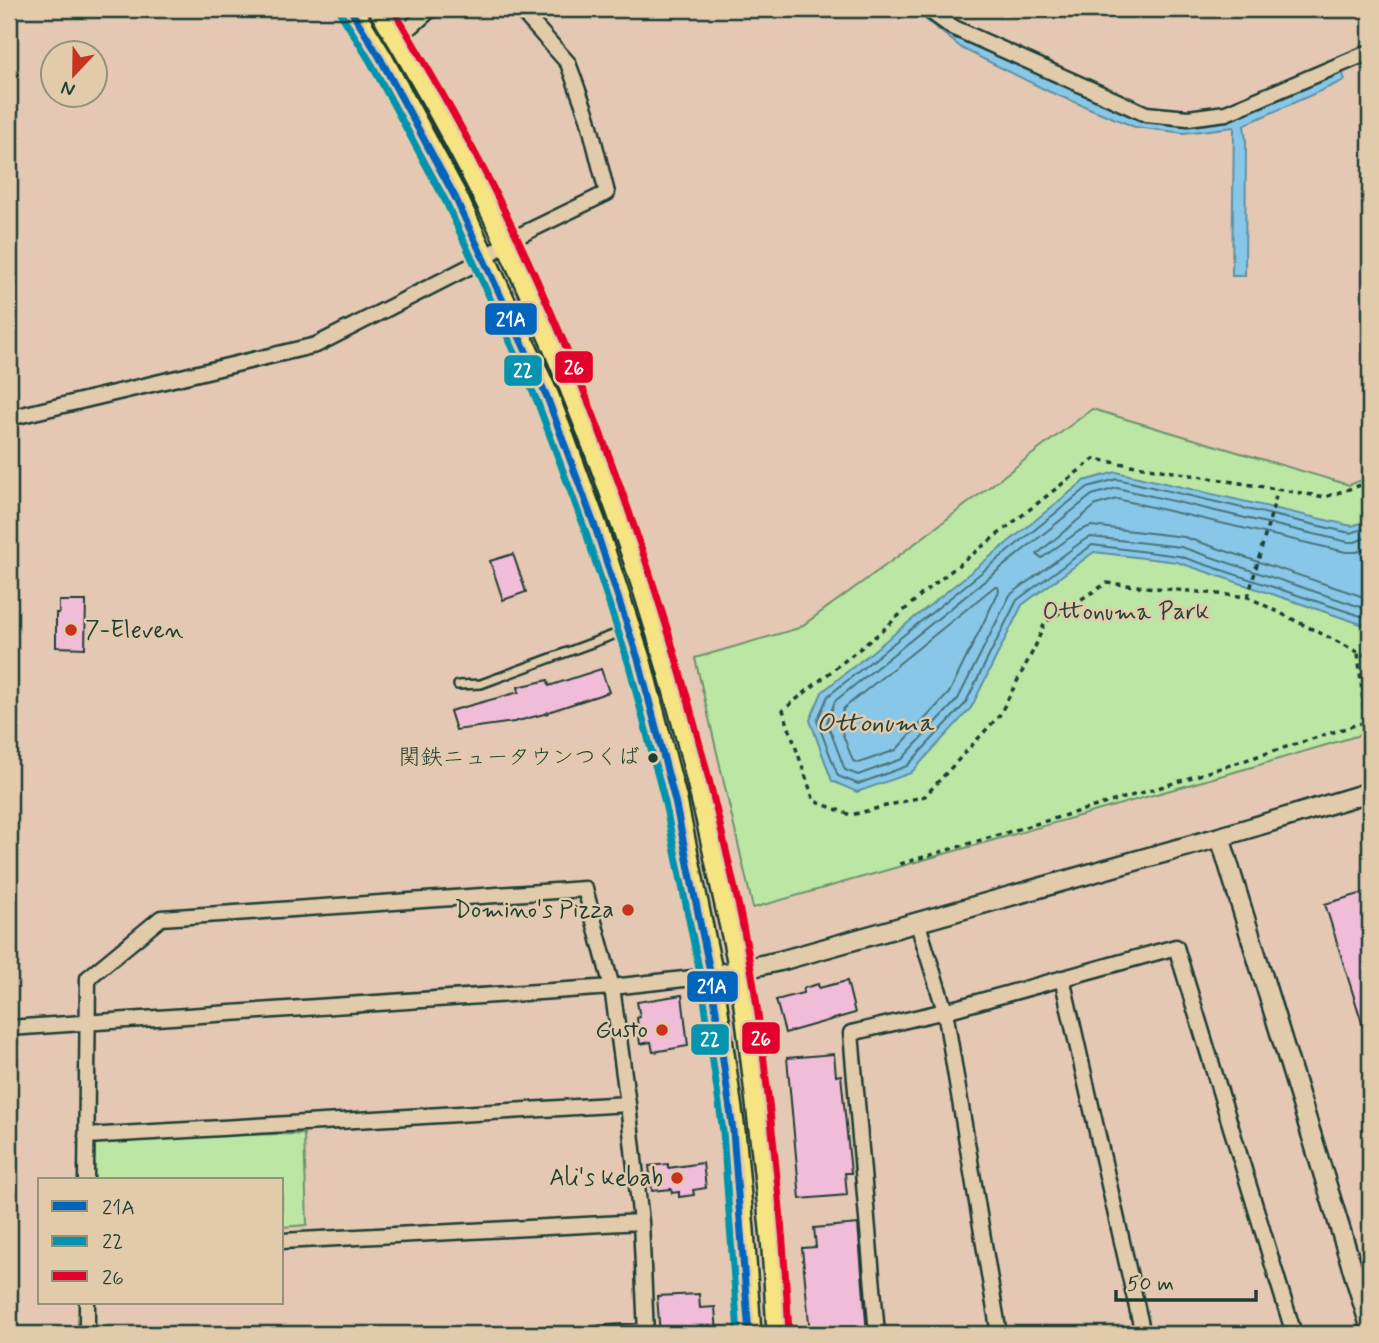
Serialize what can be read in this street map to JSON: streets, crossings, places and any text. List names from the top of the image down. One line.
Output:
{"water":["Ottonuma"],"parks":["Ottonuma Park"],"places":["7-Eleven","関鉄ニュータウンつくば","Domino's Pizza","Gusto","Ali's kebab"],"lines":["transit line 21A","transit line 26","transit line 22"],"legend":["21A","22","26"],"scale_bar":"50 m","north":"bottom"}
